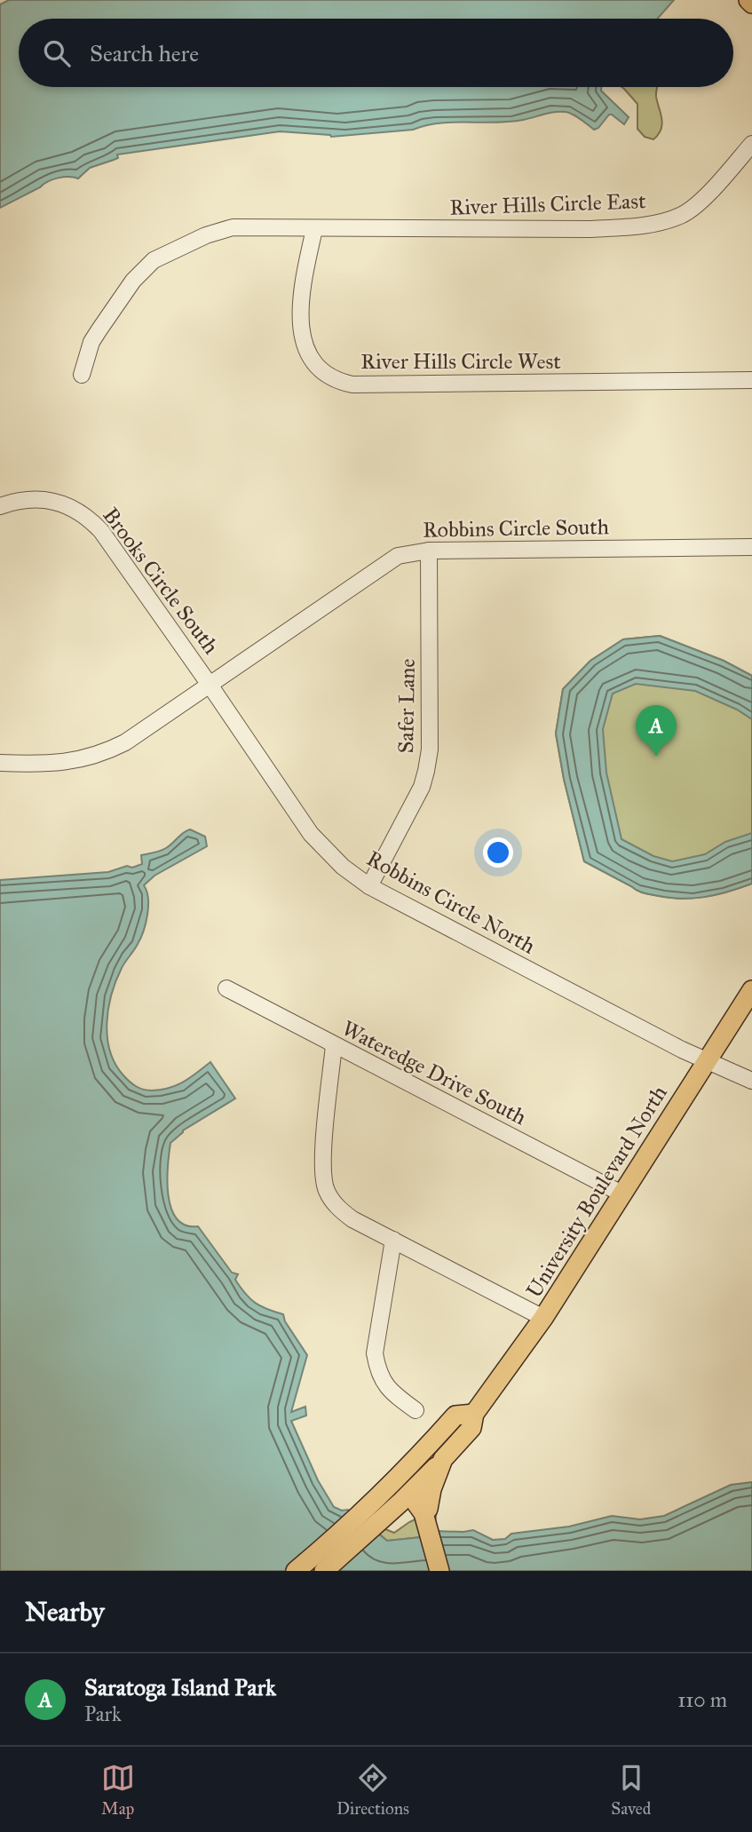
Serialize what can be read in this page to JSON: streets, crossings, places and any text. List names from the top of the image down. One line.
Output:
{"streets":{"main road":["University Boulevard North"],"street":["River Hills Circle East","River Hills Circle West","Robbins Circle South","Brooks Circle South","Safer Lane","Robbins Circle North","Wateredge Drive South"]},"crossings":[["River Hills Circle East","River Hills Circle West"],["Robbins Circle South","Brooks Circle South"],["Robbins Circle South","Safer Lane"],["Robbins Circle South","Robbins Circle North"],["Brooks Circle South","Robbins Circle North"],["Safer Lane","Robbins Circle North"],["Robbins Circle North","University Boulevard North"],["Wateredge Drive South","University Boulevard North"]],"page":{"search":"Search here","pins":"A","heading":"Nearby","list":[{"mark":"A","name":"Saratoga Island Park","note":"Park","value":"110 m"}],"nav":["Map","Directions","Saved"]}}
